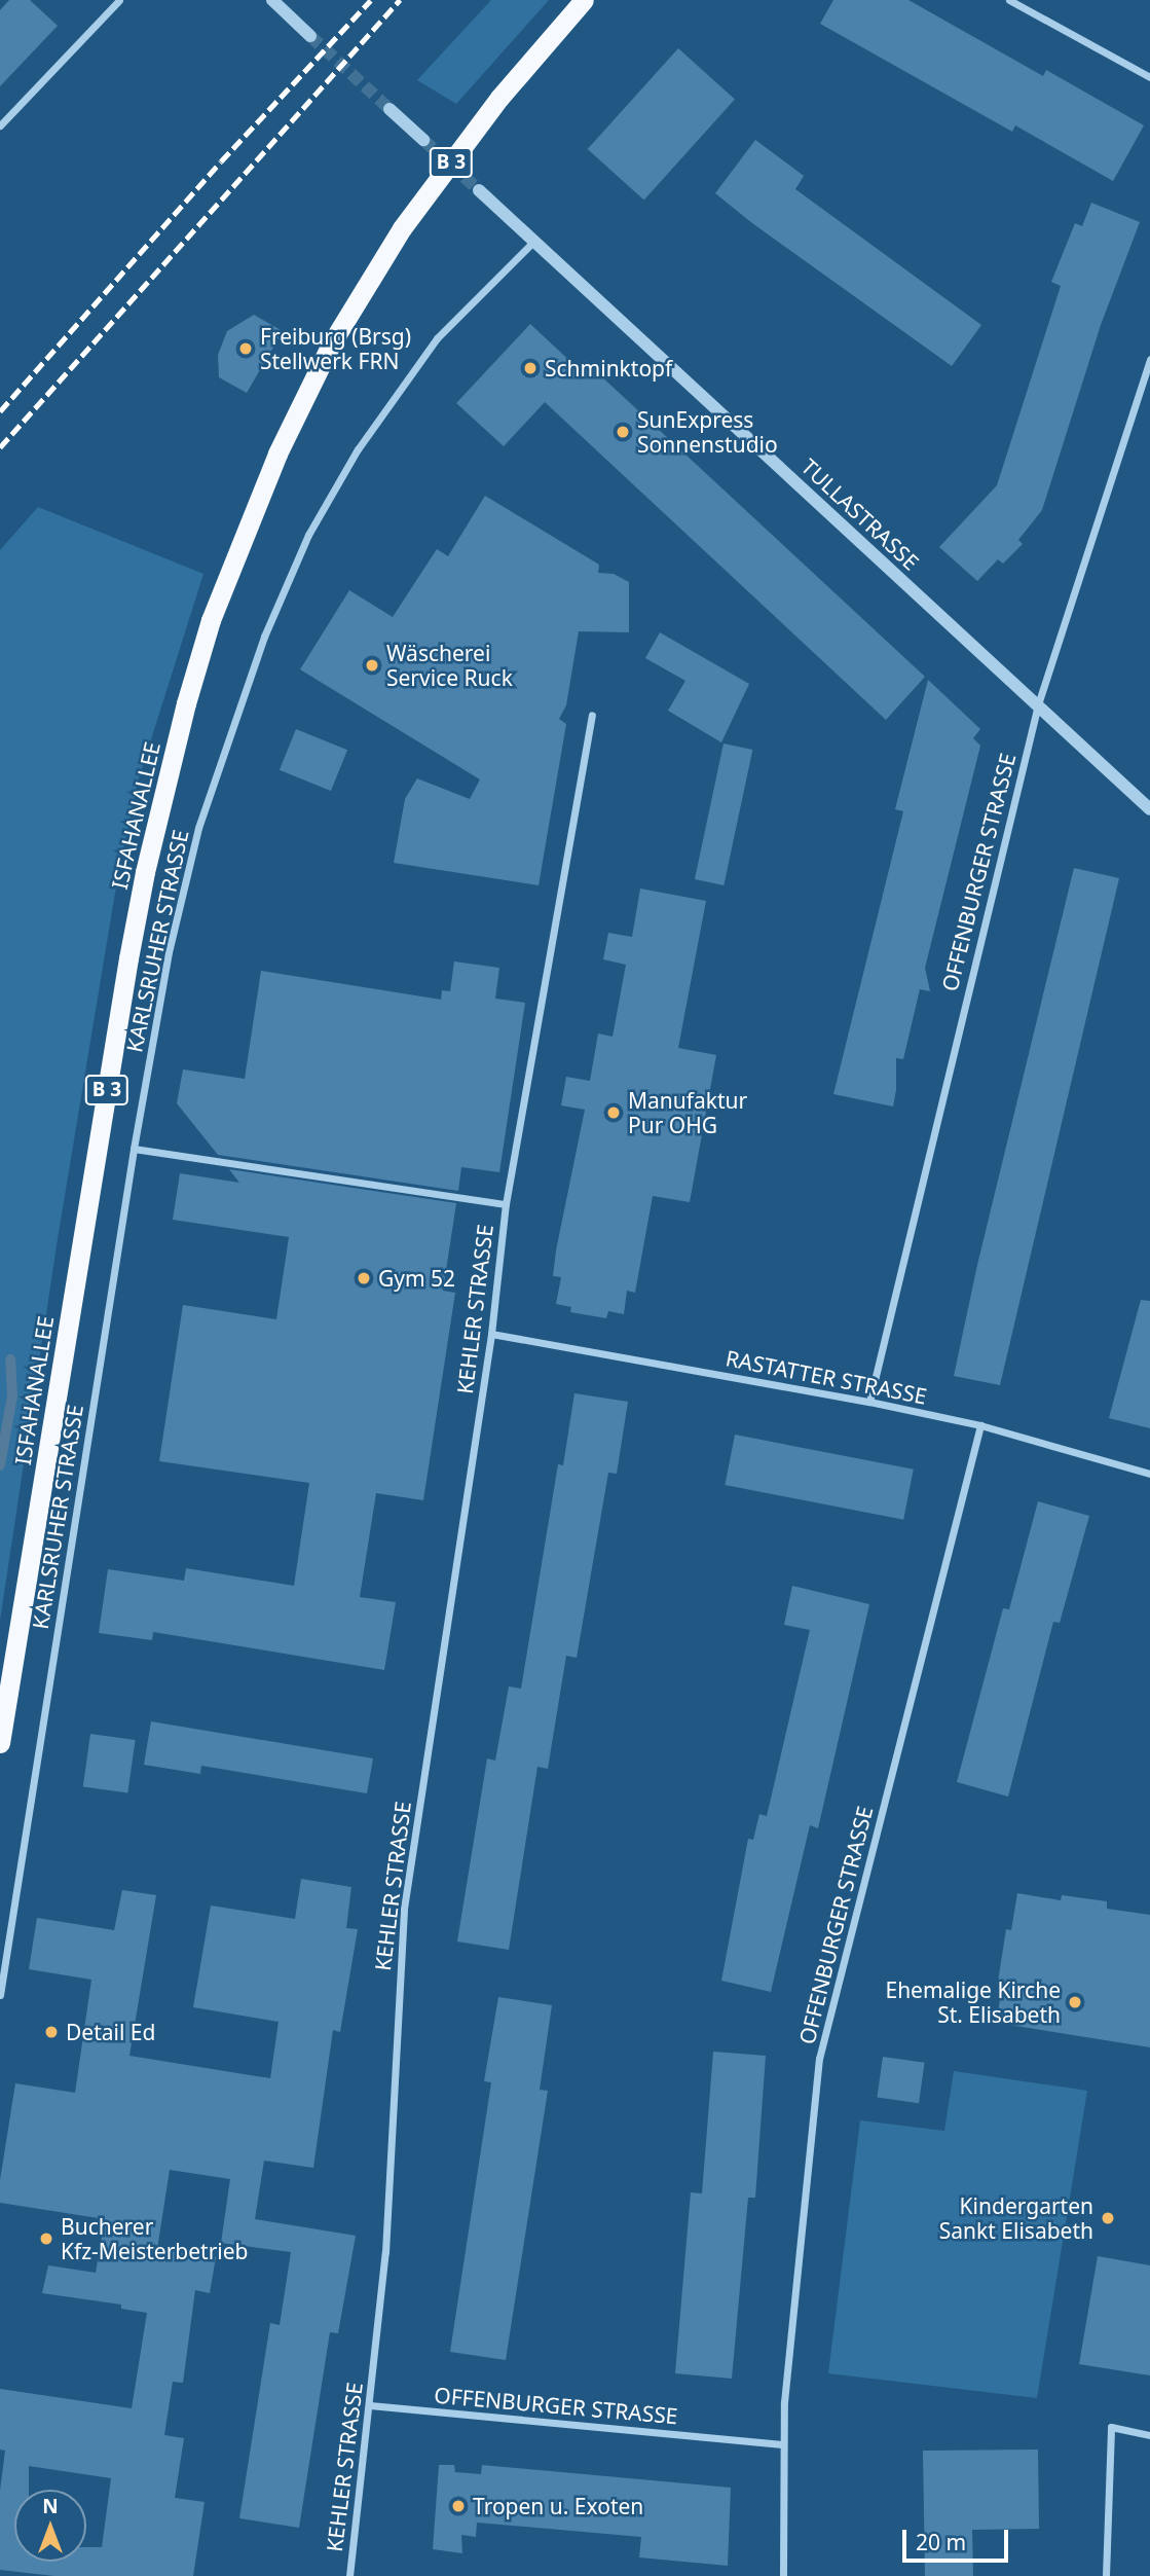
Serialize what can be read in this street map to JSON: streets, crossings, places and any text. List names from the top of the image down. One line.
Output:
{"streets":{"highway":["B 3","ISFAHANALLEE"],"street":["TULLASTRASSE","OFFENBURGER STRASSE","KARLSRUHER STRASSE","KEHLER STRASSE","RASTATTER STRASSE"]},"crossings":[["TULLASTRASSE","OFFENBURGER STRASSE"],["TULLASTRASSE","KARLSRUHER STRASSE"],["OFFENBURGER STRASSE","KEHLER STRASSE"],["OFFENBURGER STRASSE","RASTATTER STRASSE"],["KARLSRUHER STRASSE","KEHLER STRASSE"],["KEHLER STRASSE","RASTATTER STRASSE"]],"places":["Freiburg (Brsg) Stellwerk FRN","Schminktopf","SunExpress Sonnenstudio","Wäscherei Service Ruck","Manufaktur Pur OHG","Gym 52","Ehemalige Kirche St. Elisabeth","Detail Ed","Kindergarten Sankt Elisabeth","Bucherer Kfz-Meisterbetrieb","Tropen u. Exoten"],"scale_bar":"20 m","north":"top"}
